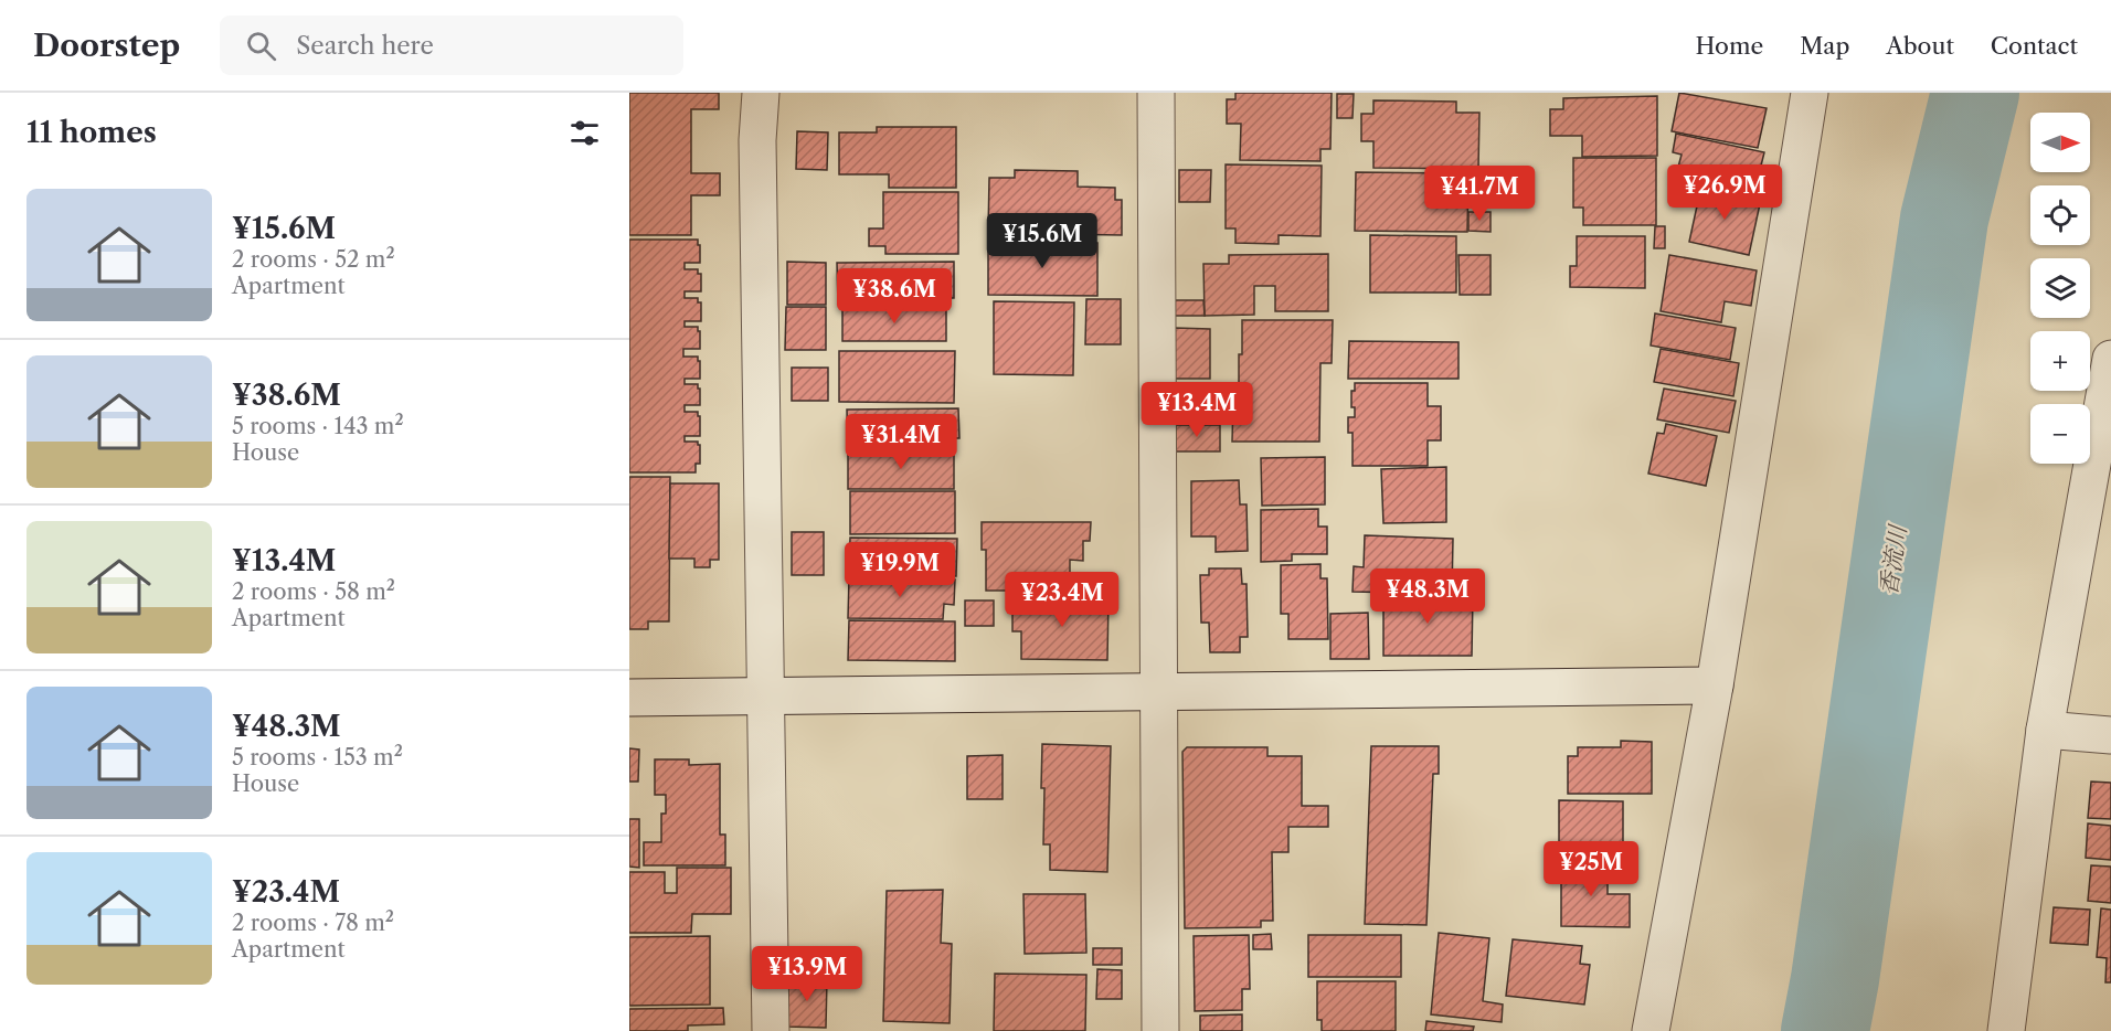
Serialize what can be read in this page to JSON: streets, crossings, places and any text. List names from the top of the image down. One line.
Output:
{"water":["香流川"],"north":"right","page":{"header":"Doorstep","search":"Search here","nav":["Home","Map","About","Contact"],"heading":"11 homes","map_buttons":["+","−"],"price":["¥26.9M","¥41.7M","¥15.6M","¥38.6M","¥13.4M","¥31.4M","¥19.9M","¥48.3M","¥23.4M","¥25M","¥13.9M"],"list":[{"name":"¥15.6M","note":"2 rooms · 52 m² · Apartment"},{"name":"¥38.6M","note":"5 rooms · 143 m² · House"},{"name":"¥13.4M","note":"2 rooms · 58 m² · Apartment"},{"name":"¥48.3M","note":"5 rooms · 153 m² · House"},{"name":"¥23.4M","note":"2 rooms · 78 m² · Apartment"}]}}
